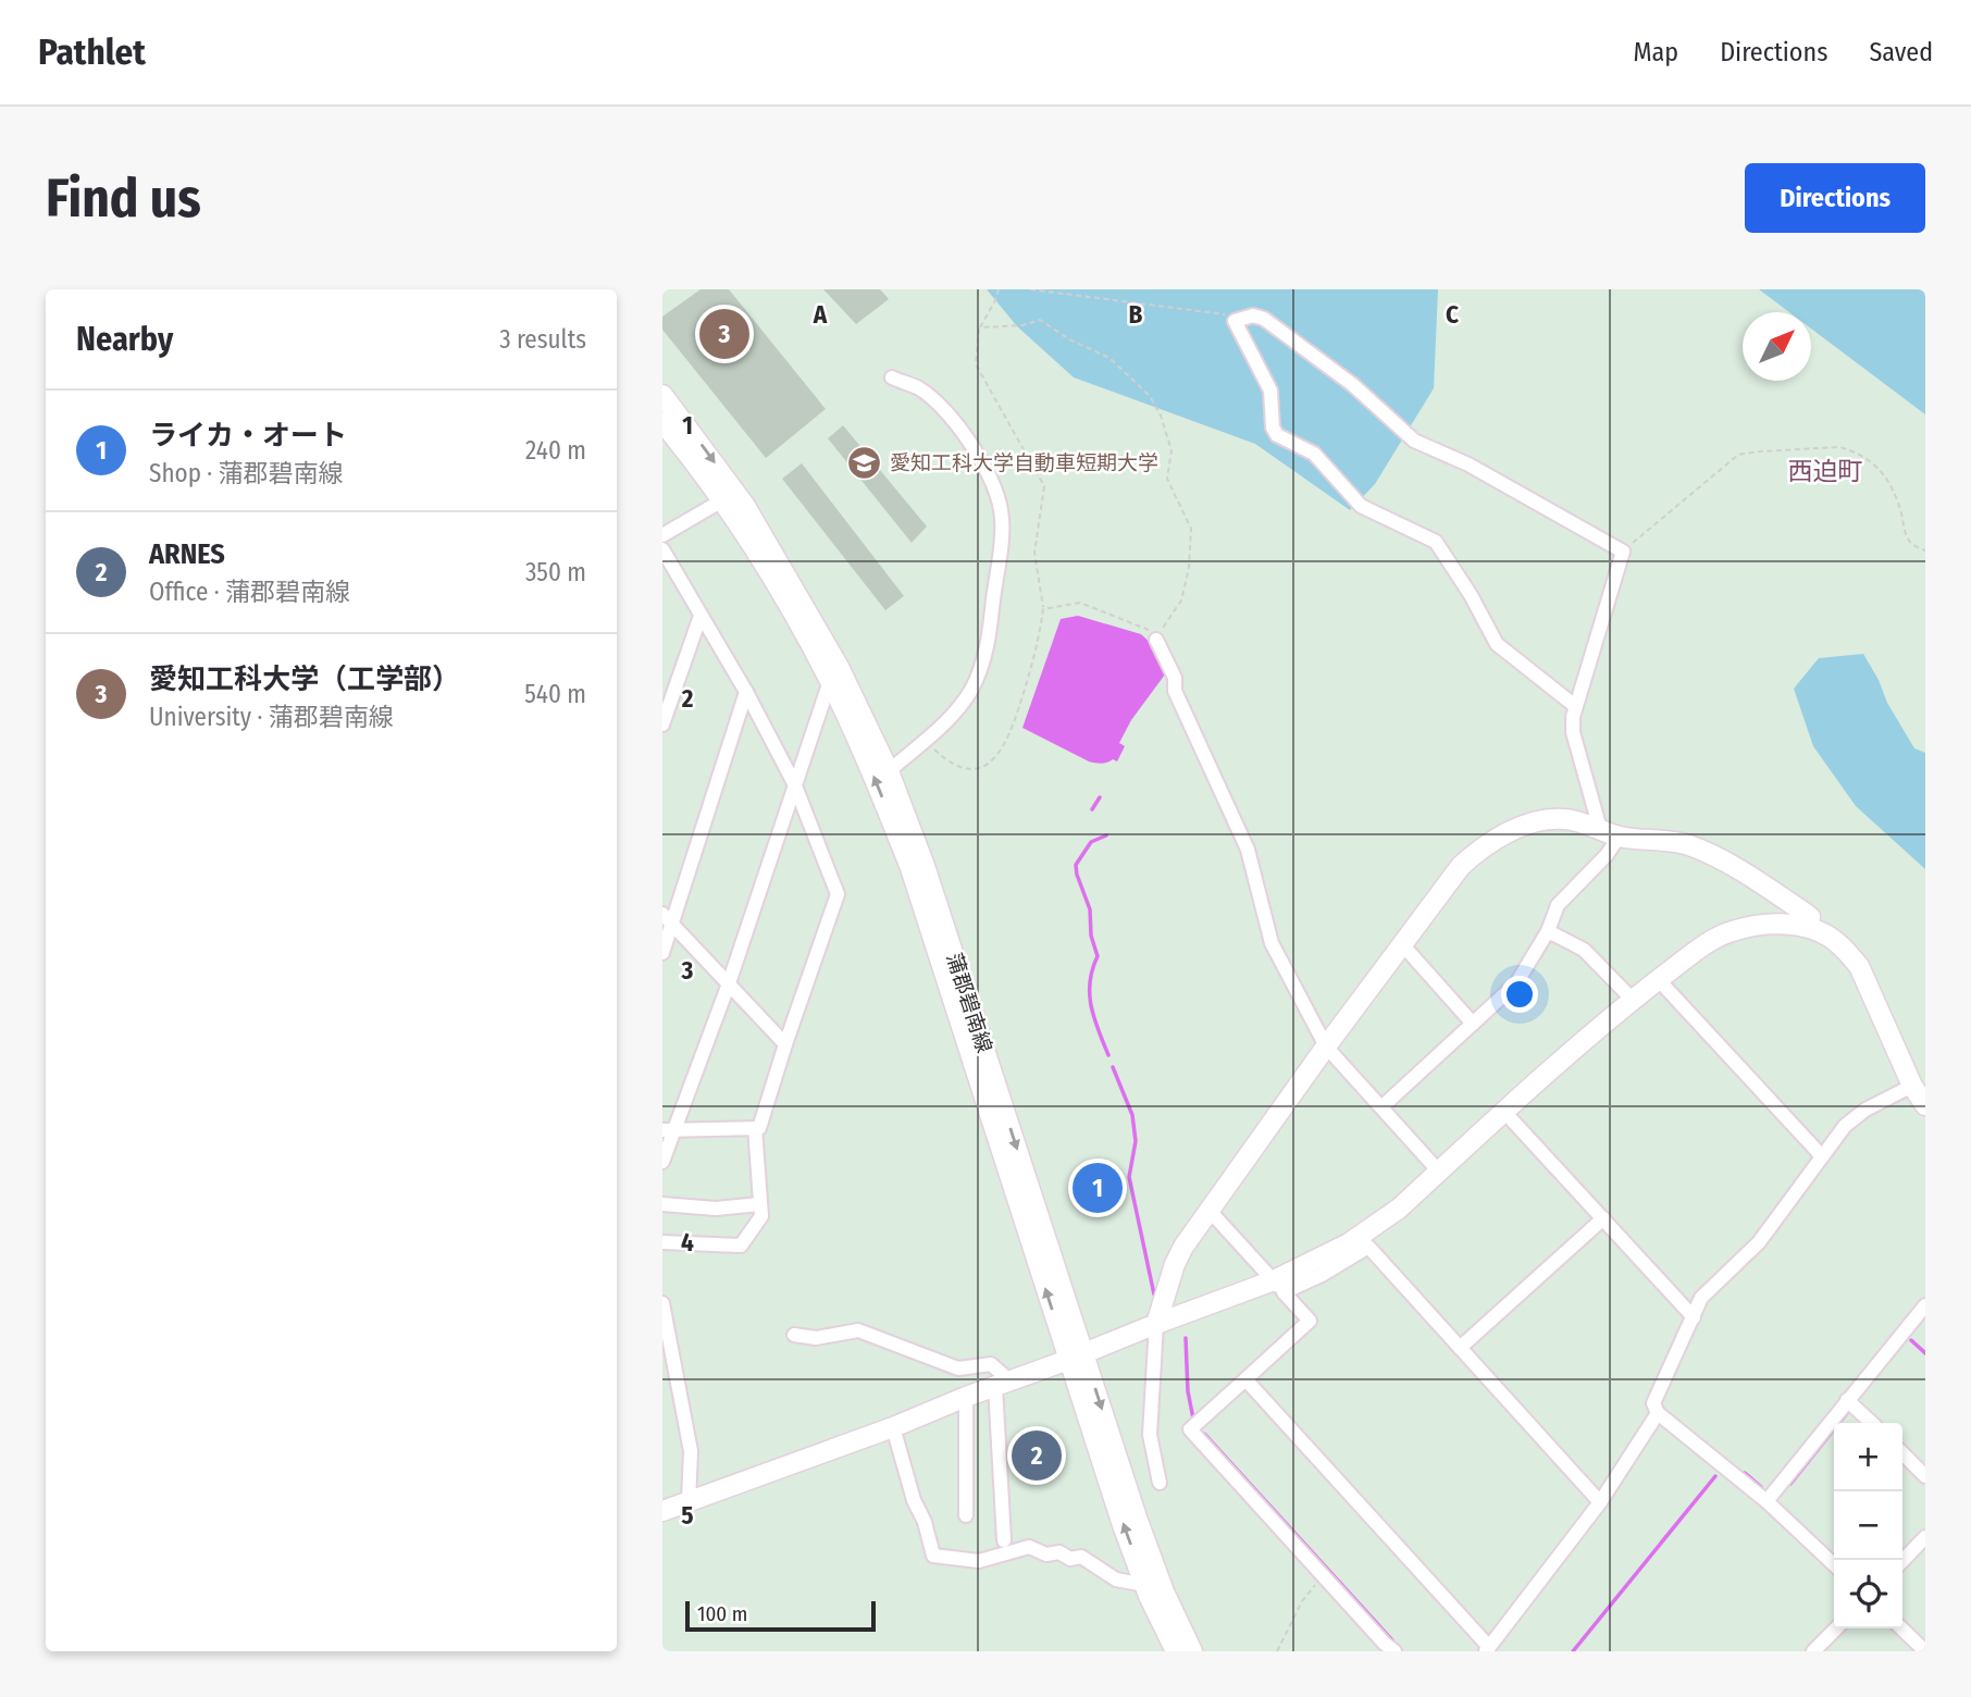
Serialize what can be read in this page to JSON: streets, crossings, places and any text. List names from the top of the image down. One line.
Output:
{"streets":{"main road":["蒲郡碧南線"]},"districts":["西迫町"],"places":{"school or university":["愛知工科大学自動車短期大学"]},"scale_bar":"100 m","north":"top right","page":{"header":"Pathlet","nav":["Map","Directions","Saved"],"buttons":"Directions","title":"Find us","heading":["Nearby","3 results"],"pins":["3","1","2"],"list":[{"mark":"1","name":"ライカ・オート","note":"Shop · 蒲郡碧南線","value":"240 m"},{"mark":"2","name":"ARNES","note":"Office · 蒲郡碧南線","value":"350 m"},{"mark":"3","name":"愛知工科大学（工学部）","note":"University · 蒲郡碧南線","value":"540 m"}],"map_buttons":["+","−"],"scale":"100 m"},"grid":{"columns":["A","B","C"],"rows":["1","2","3","4","5"]}}
